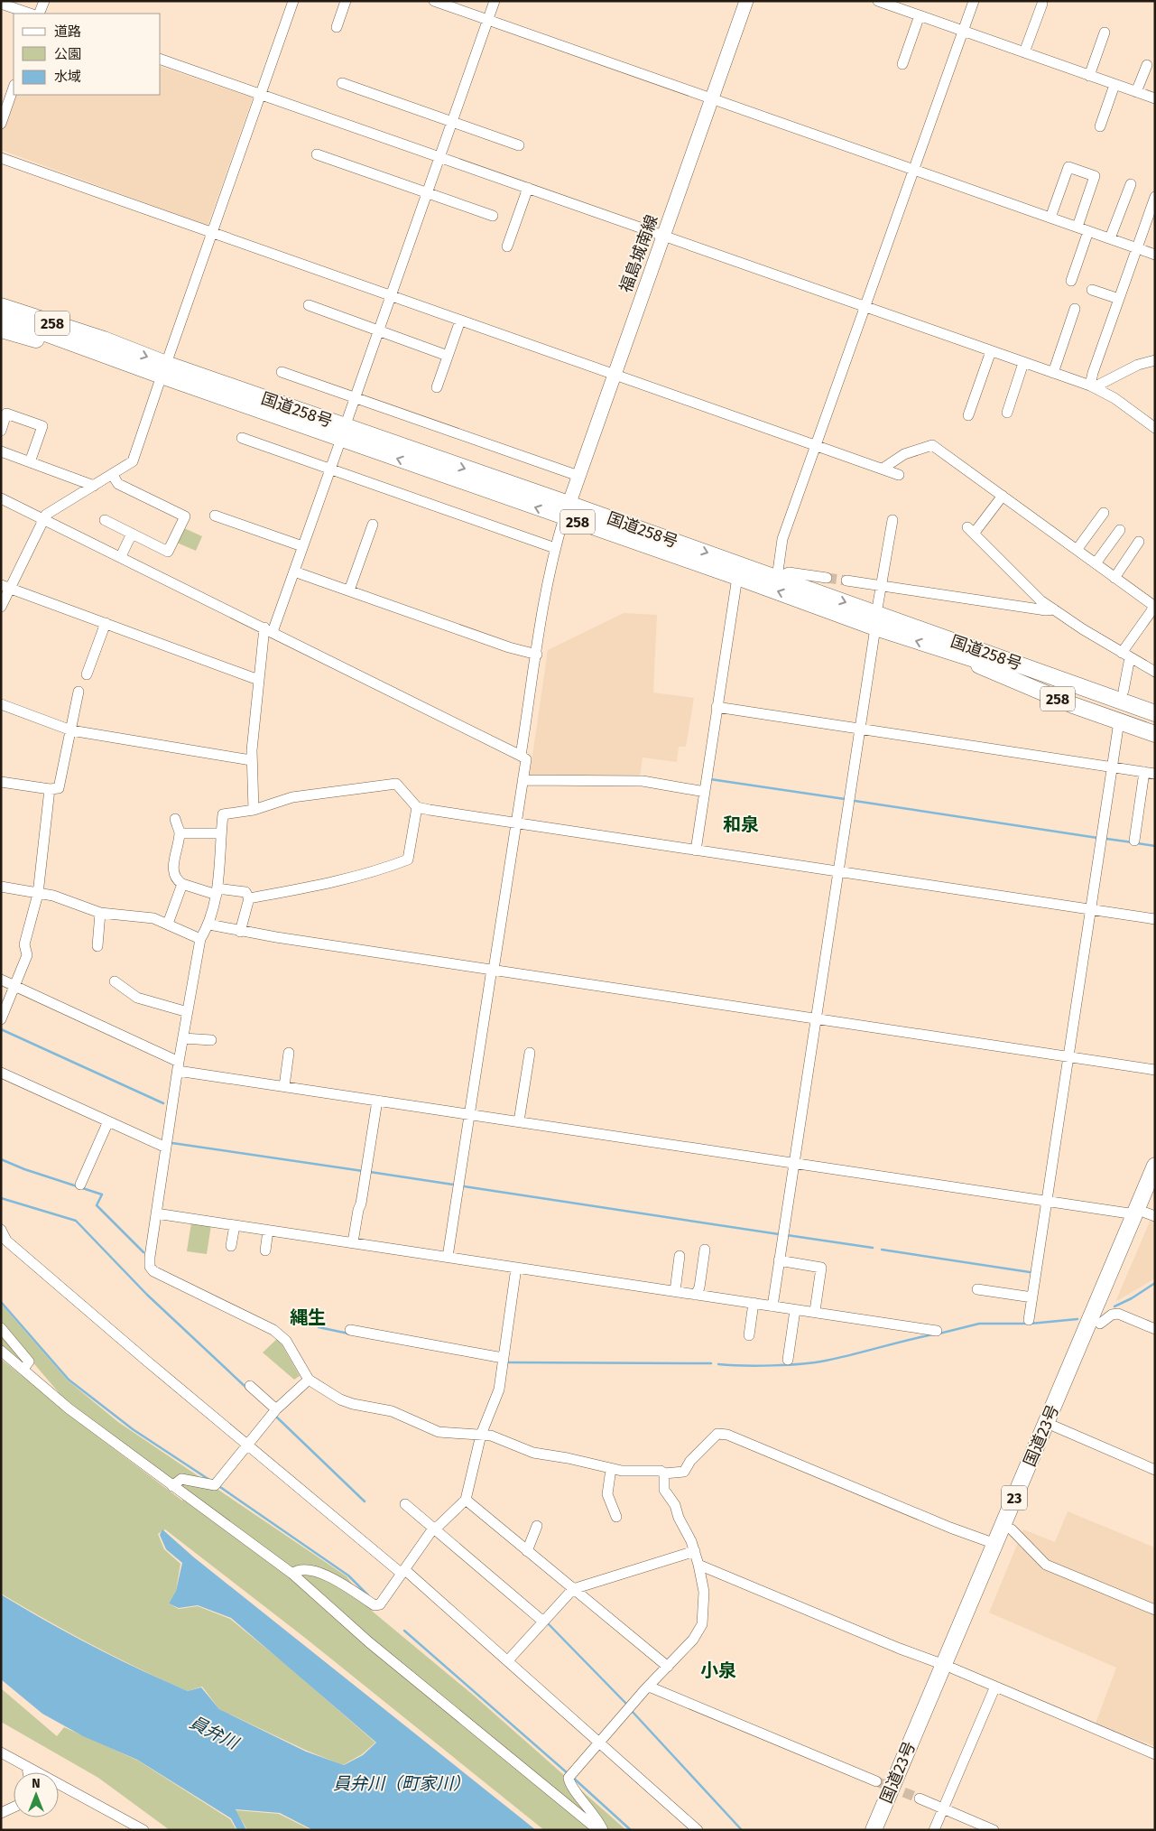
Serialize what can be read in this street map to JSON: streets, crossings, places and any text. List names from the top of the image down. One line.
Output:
{"streets":{"highway":["258","国道258号","国道23号","23"],"main road":["福島城南線"]},"crossings":[["福島城南線","国道258号"],["258","国道258号"]],"districts":["和泉","縄生","小泉"],"water":["員弁川","員弁川（町家川）"],"legend":["道路","公園","水域"],"north":"top"}
